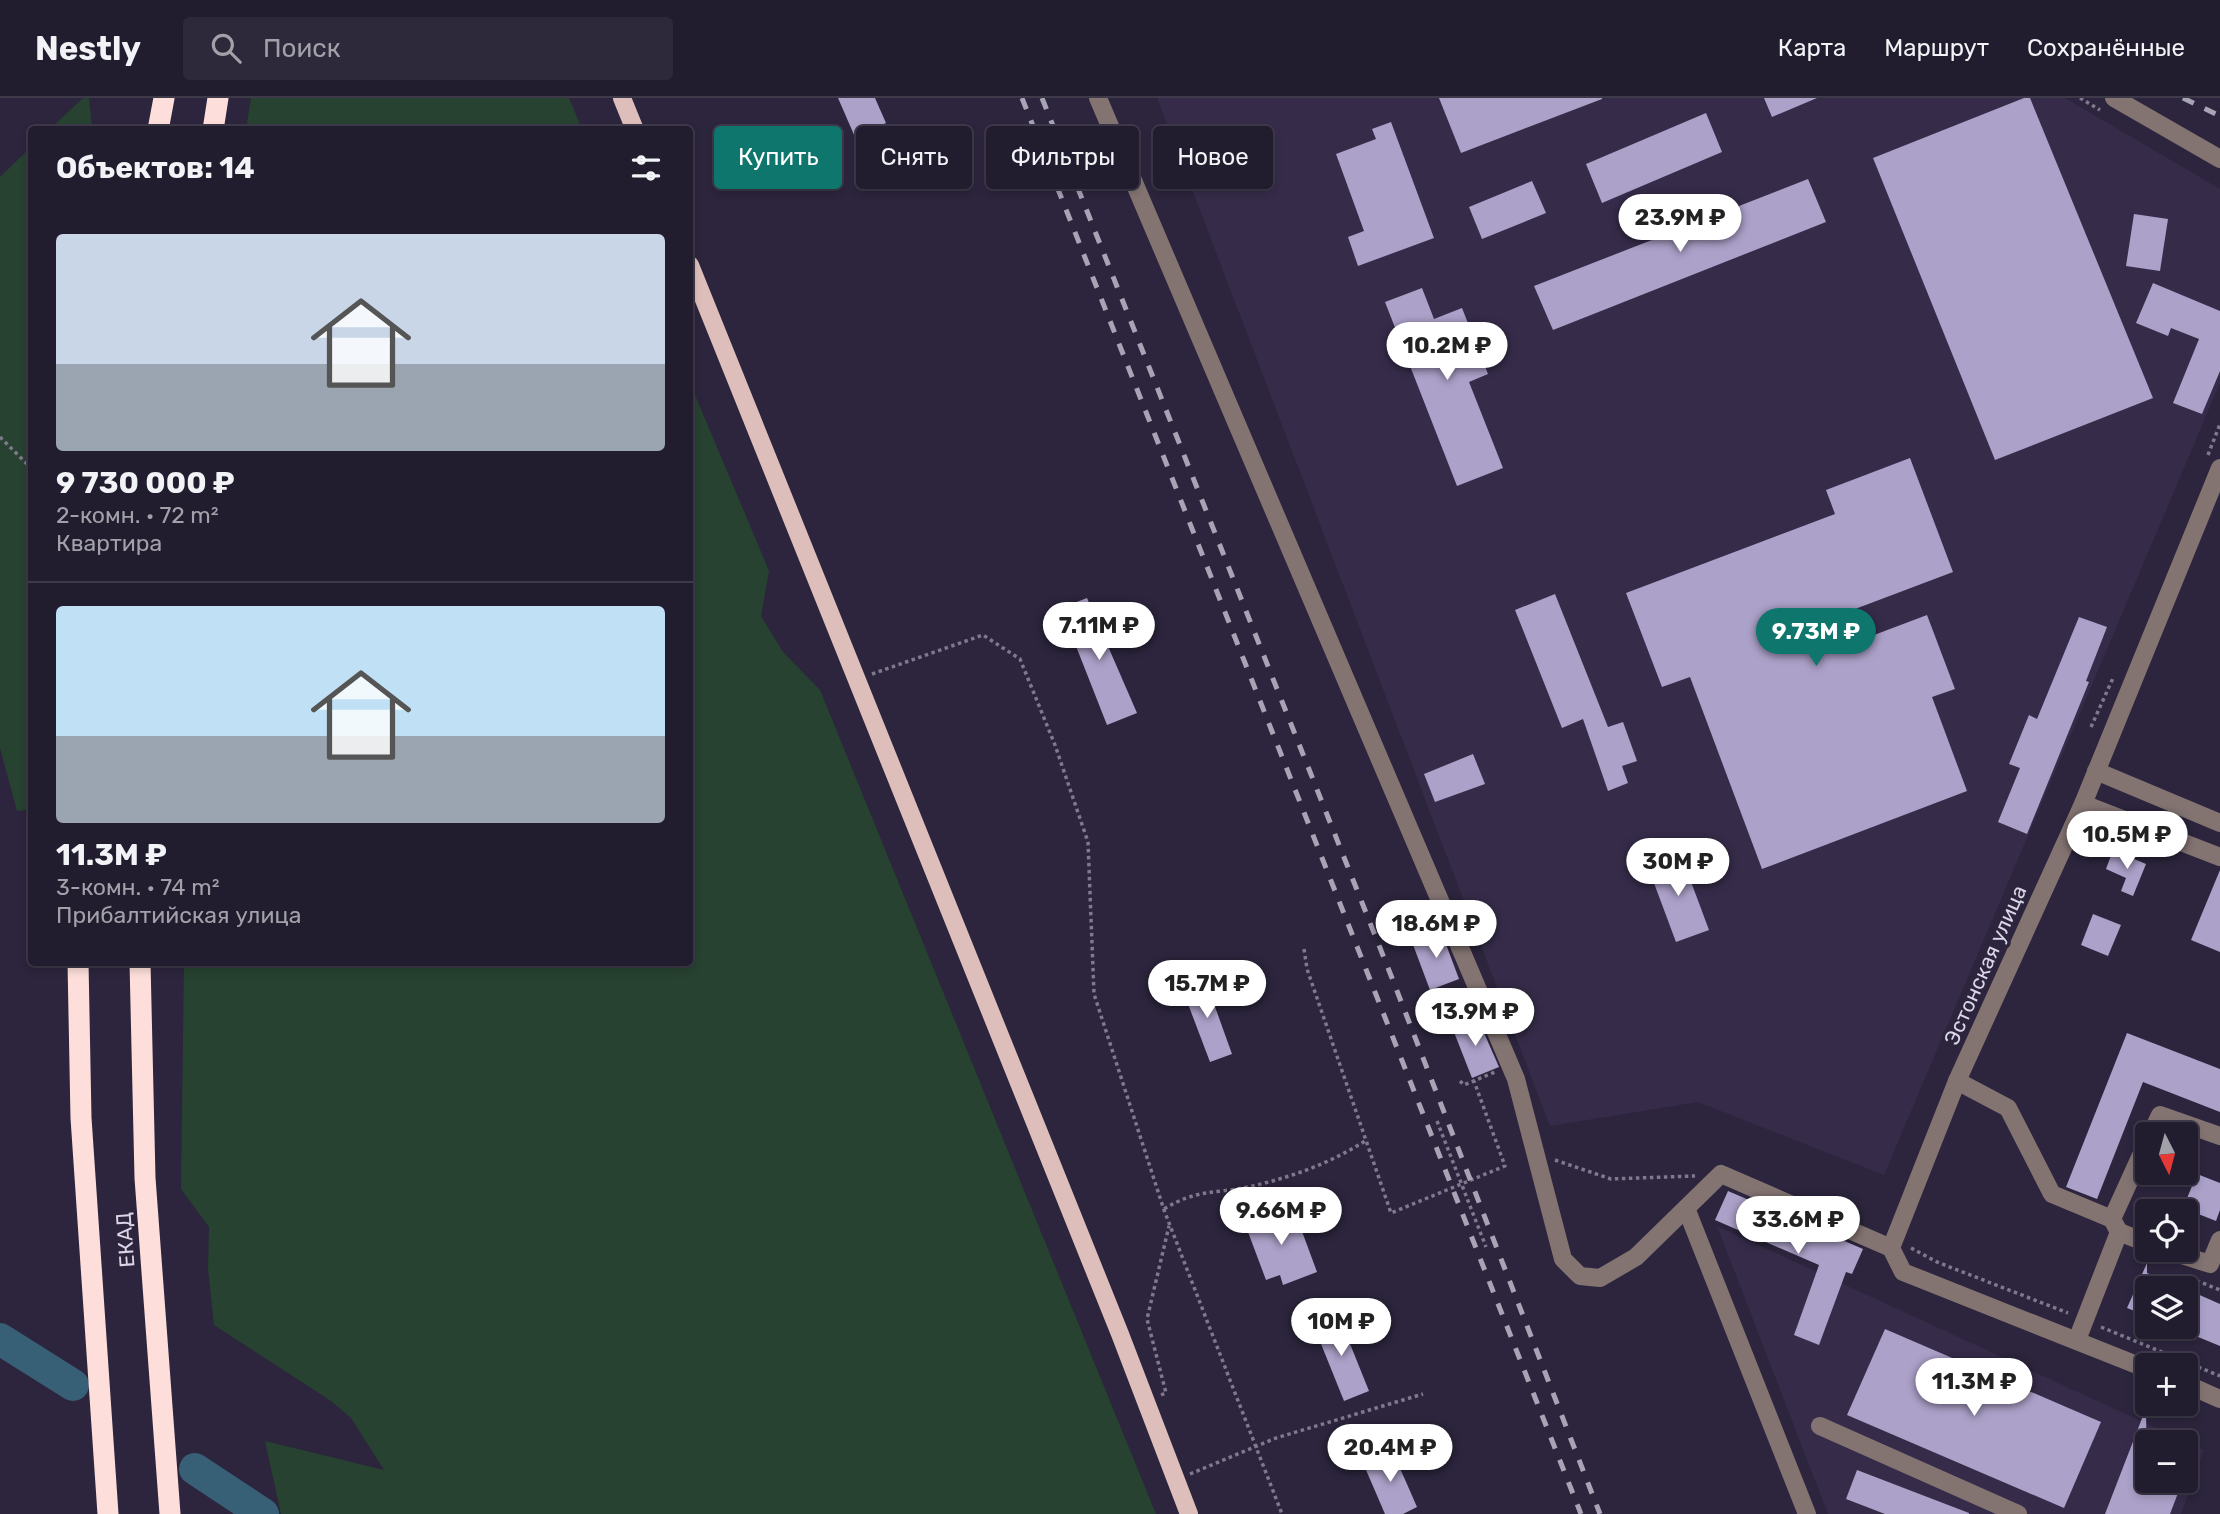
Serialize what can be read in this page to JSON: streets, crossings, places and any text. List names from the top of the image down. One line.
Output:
{"streets":{"highway":["ЕКАД"],"street":["Эстонская улица"]},"north":"bottom","page":{"header":"Nestly","search":"Поиск","nav":["Карта","Маршрут","Сохранённые"],"chip":["Купить","Снять","Фильтры","Новое"],"heading":"Объектов: 14","price":["23.9M ₽","10.2M ₽","7.11M ₽","9.73M ₽","10.5M ₽","30M ₽","18.6M ₽","15.7M ₽","13.9M ₽","9.66M ₽","33.6M ₽","10M ₽","11.3M ₽","20.4M ₽"],"list":[{"name":"9 730 000 ₽","note":"2-комн. · 72 m² · Квартира"},{"name":"11.3M ₽","note":"3-комн. · 74 m² · Прибалтийская улица"}],"map_buttons":["+","−"]}}
